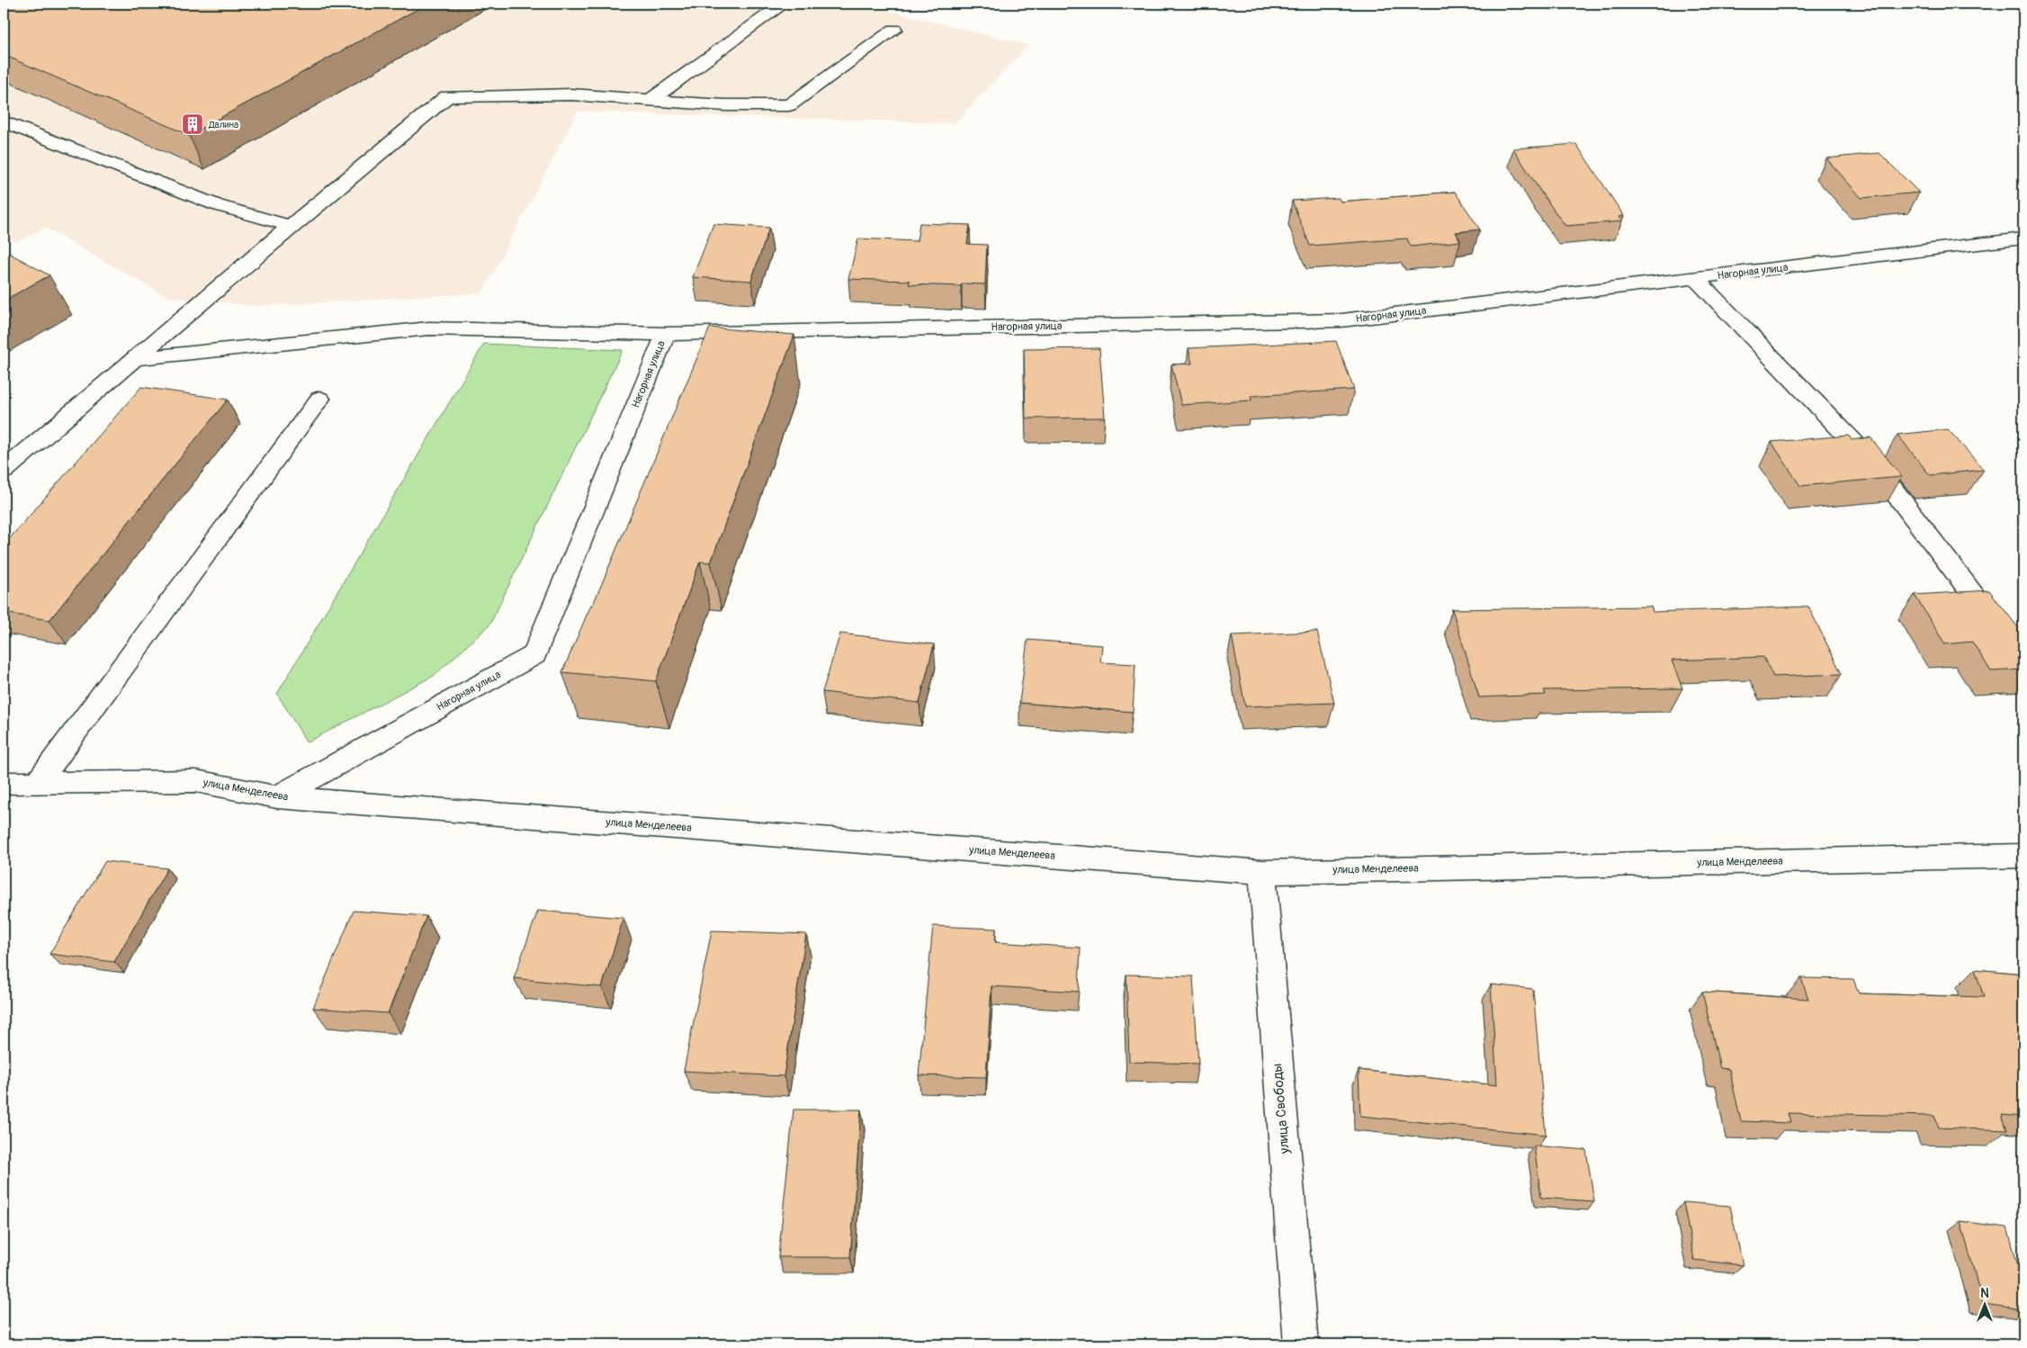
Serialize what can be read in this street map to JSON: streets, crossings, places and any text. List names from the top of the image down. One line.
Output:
{"streets":{"street":["Нагорная улица","улица Менделеева","улица Свободы"]},"crossings":[["Нагорная улица","улица Менделеева"],["улица Менделеева","улица Свободы"]],"places":{"building":["Далина"]},"north":"top"}
